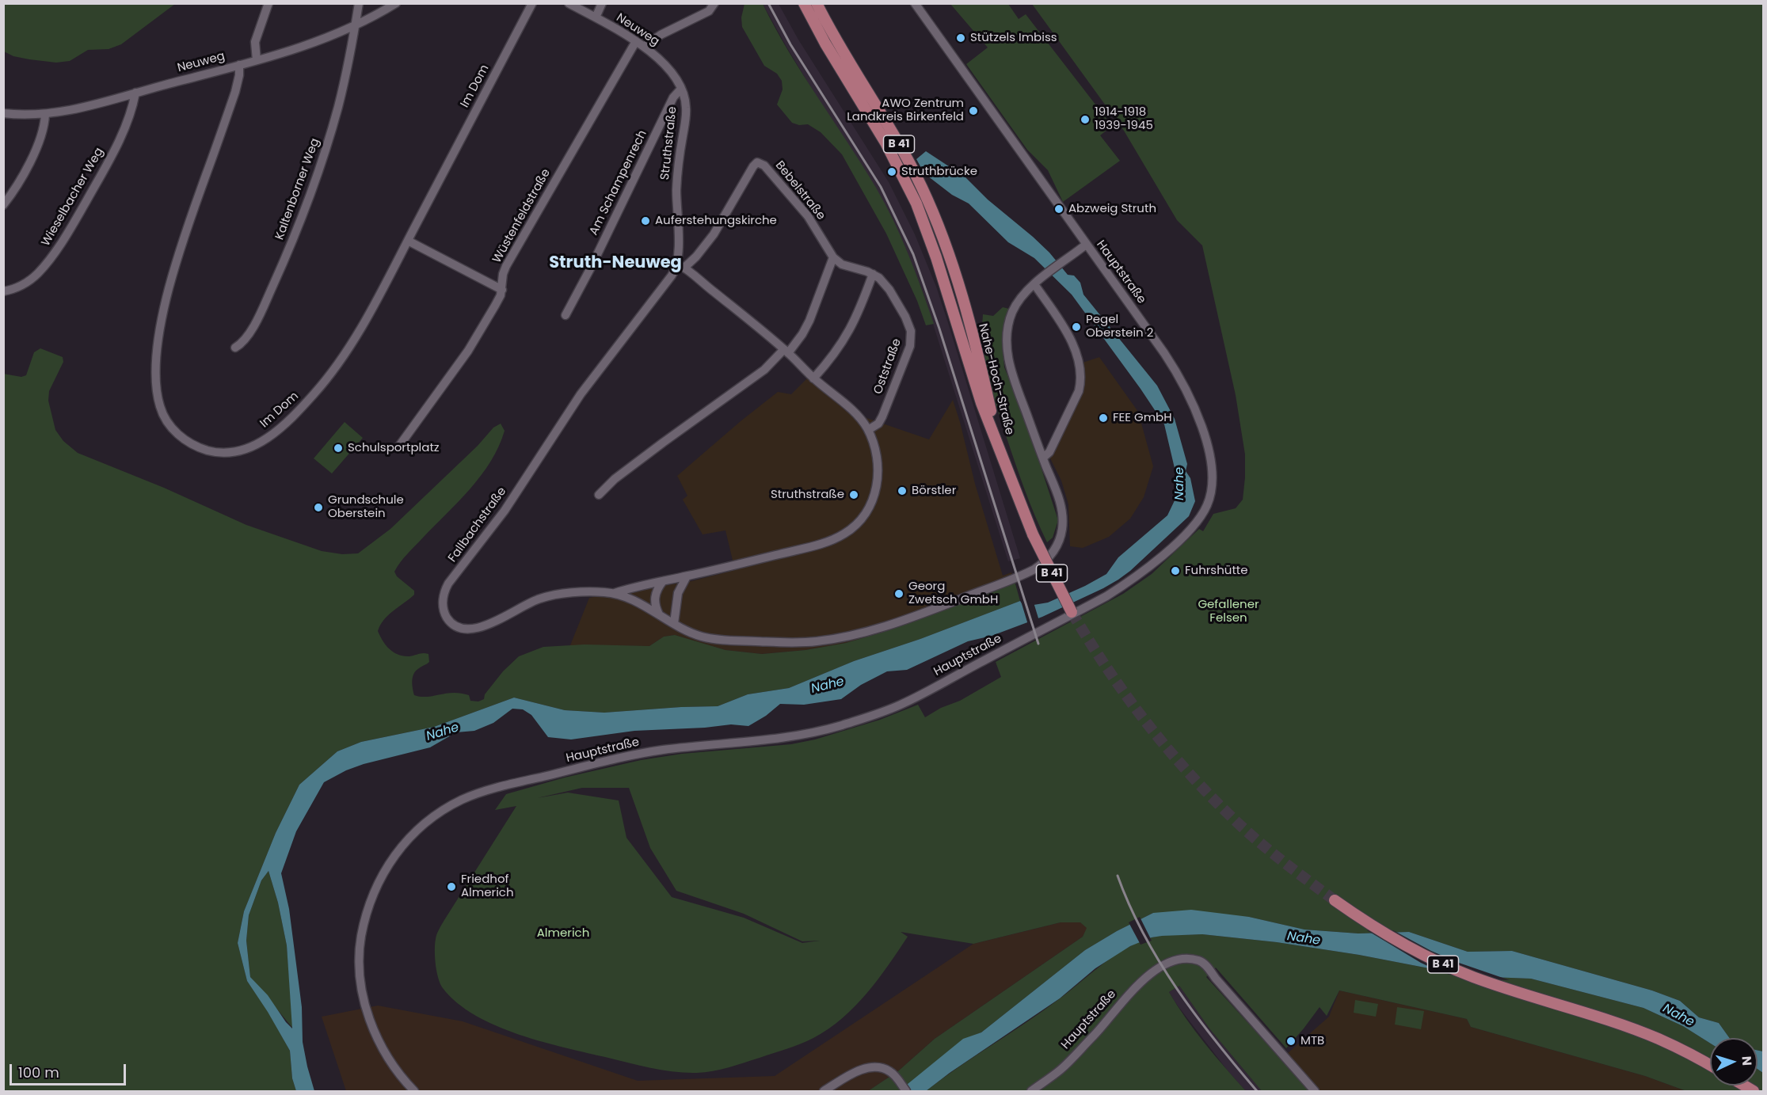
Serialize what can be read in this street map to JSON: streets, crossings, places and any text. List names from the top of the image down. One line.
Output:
{"streets":{"main road":["B 41","Nahe-Hoch-Straße"],"street":["Neuweg","Im Dom","Struthstraße","Am Schampenrech","Kaltenborner Weg","Bebelstraße","Wieselbacher Weg","Wüstenfeldstraße","Hauptstraße","Oststraße","Fallbachstraße"]},"crossings":[["Neuweg","Im Dom"],["Neuweg","Struthstraße"],["Neuweg","Kaltenborner Weg"],["Neuweg","Wieselbacher Weg"],["Neuweg","Wüstenfeldstraße"],["Struthstraße","Am Schampenrech"],["Struthstraße","Bebelstraße"],["Struthstraße","Fallbachstraße"],["B 41","Nahe-Hoch-Straße"],["Bebelstraße","Oststraße"],["Bebelstraße","Fallbachstraße"]],"districts":["Struth-Neuweg"],"water":["Nahe"],"parks":["Gefallener Felsen","Almerich"],"places":["Stützels Imbiss","AWO Zentrum Landkreis Birkenfeld","1914-1918 1939-1945","Struthbrücke","Abzweig Struth","Auferstehungskirche","Pegel Oberstein 2","FEE GmbH","Schulsportplatz","Börstler","Struthstraße","Grundschule Oberstein","Fuhrshütte","Georg Zwetsch GmbH","Friedhof Almerich","MTB"],"scale_bar":"100 m","north":"right"}
